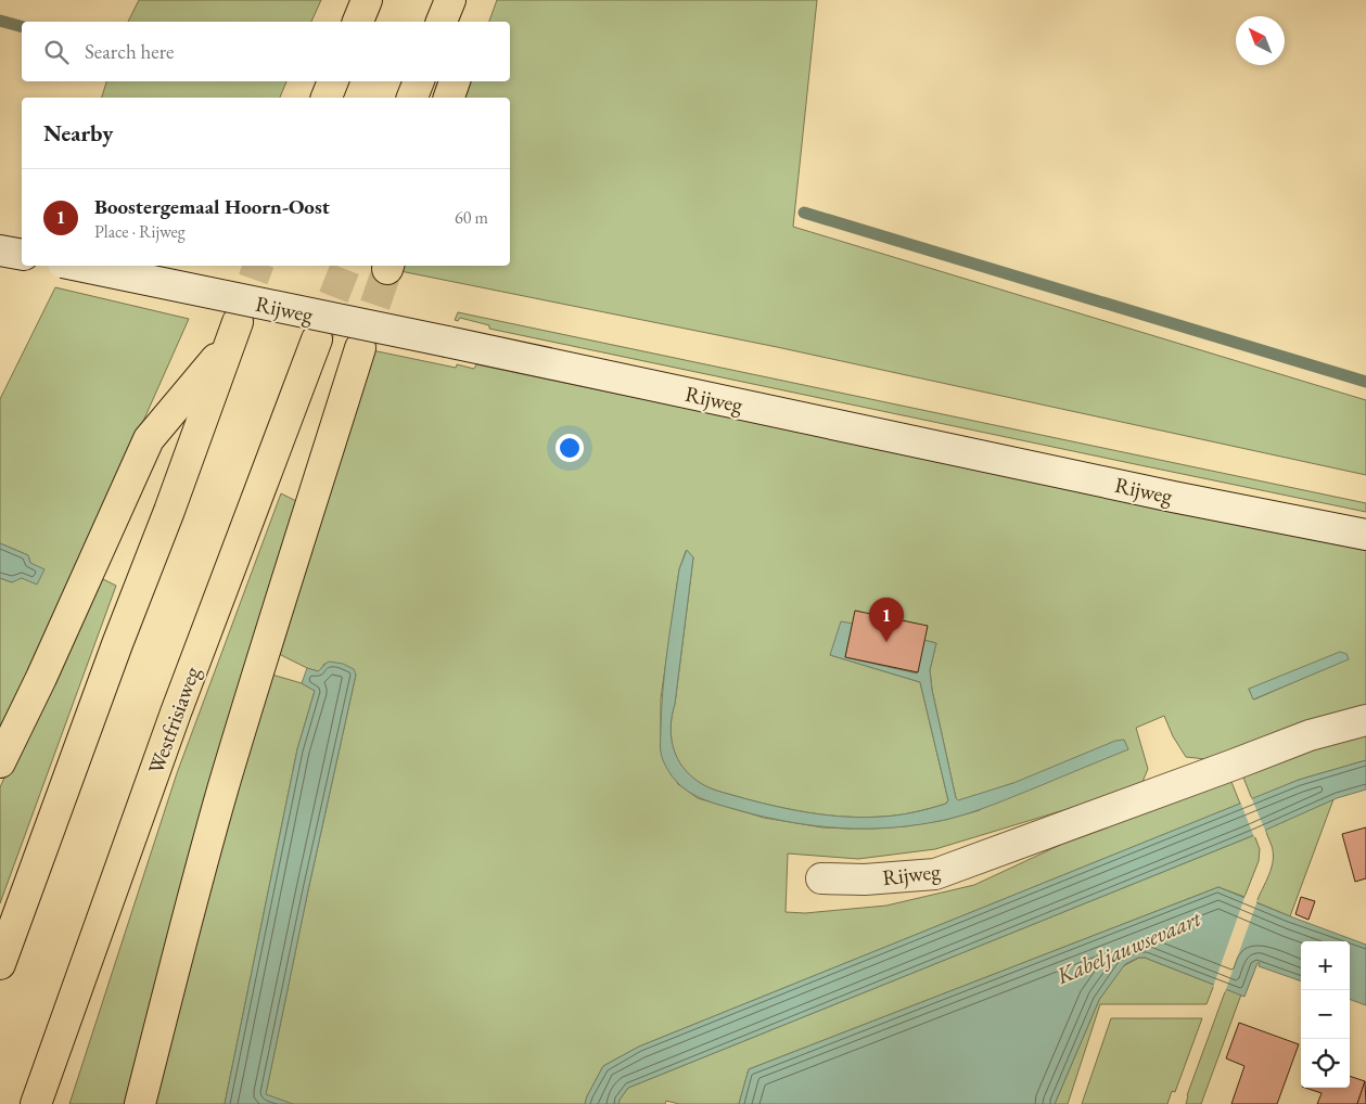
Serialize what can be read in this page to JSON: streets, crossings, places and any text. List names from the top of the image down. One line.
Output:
{"streets":{"highway":["Westfrisiaweg"],"street":["Rijweg"]},"water":["Kabeljauwsevaart"],"north":"top left","page":{"search":"Search here","heading":"Nearby","list":[{"mark":"1","name":"Boostergemaal Hoorn-Oost","note":"Place · Rijweg","value":"60 m"}],"pins":"1","map_buttons":["+","−"]}}
